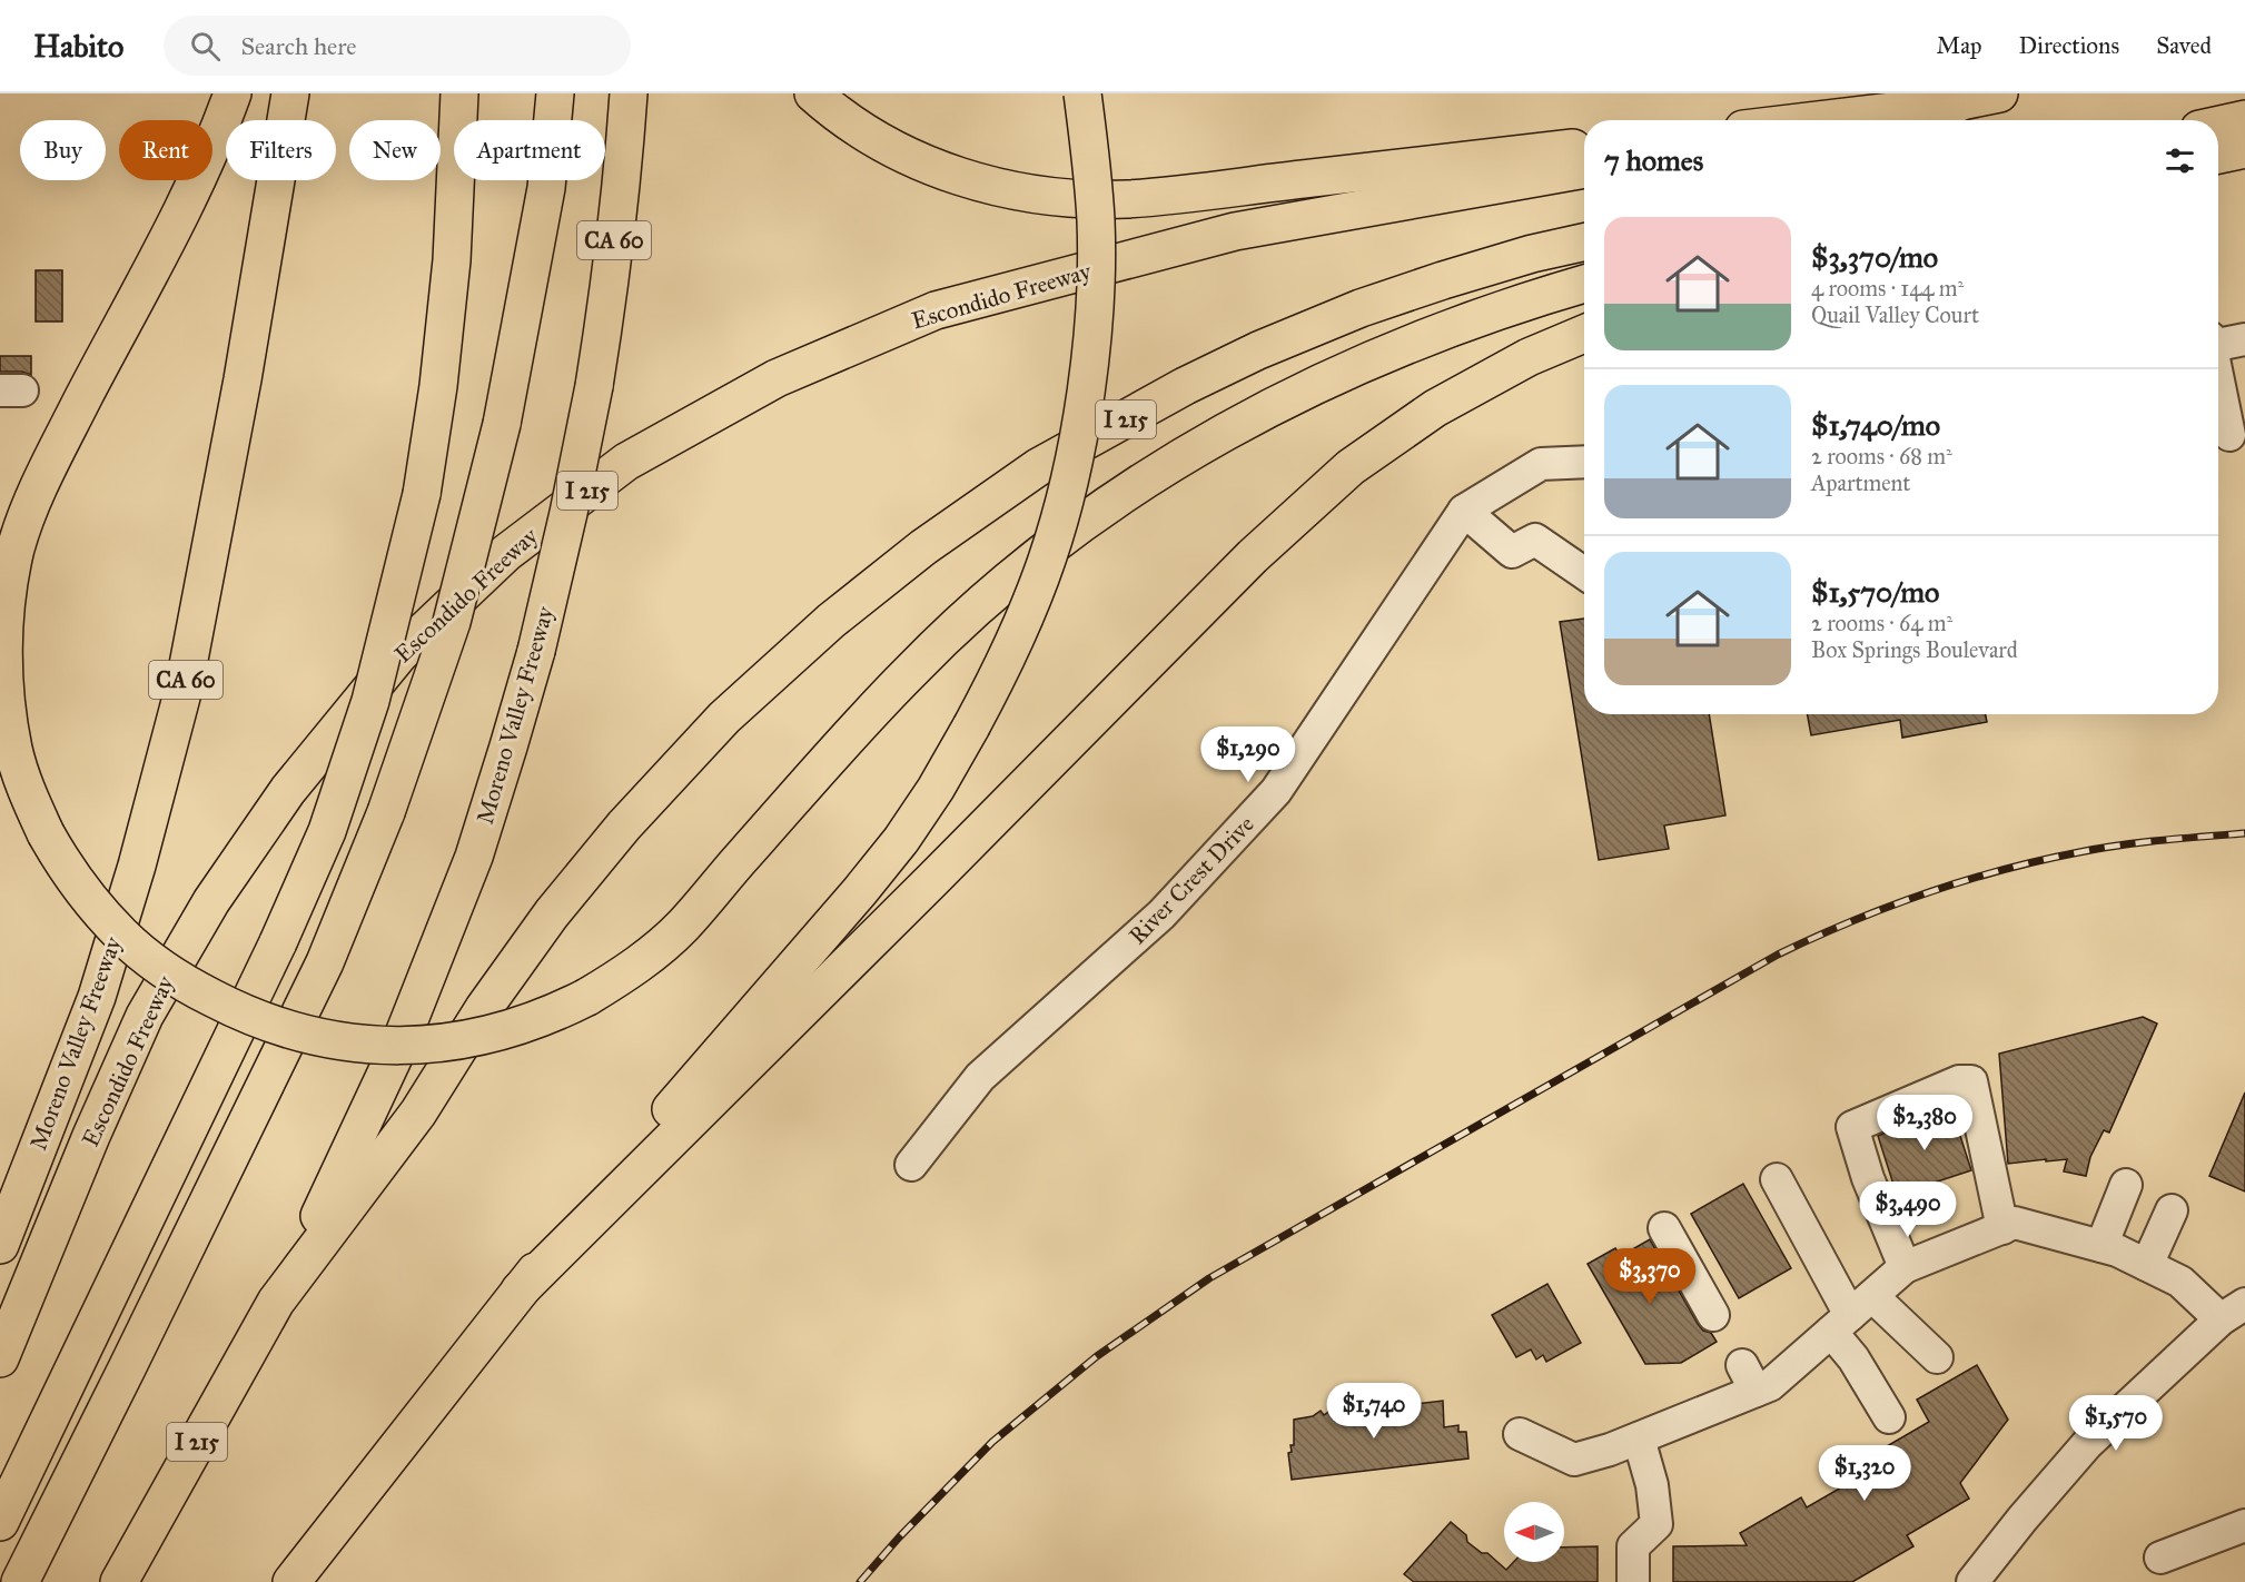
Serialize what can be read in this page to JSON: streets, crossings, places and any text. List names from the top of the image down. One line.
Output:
{"streets":{"highway":["CA 60","Escondido Freeway","I 215","Moreno Valley Freeway"],"street":["River Crest Drive"]},"crossings":[["I 215","Moreno Valley Freeway"]],"north":"left","page":{"header":"Habito","search":"Search here","nav":["Map","Directions","Saved"],"chip":["Buy","Rent","Filters","New","Apartment"],"heading":"7 homes","list":[{"name":"$3,370/mo","note":"4 rooms · 144 m² · Quail Valley Court"},{"name":"$1,740/mo","note":"2 rooms · 68 m² · Apartment"},{"name":"$1,570/mo","note":"2 rooms · 64 m² · Box Springs Boulevard"}],"price":["$1,290","$2,380","$3,490","$3,370","$1,740","$1,570","$1,320"]}}
